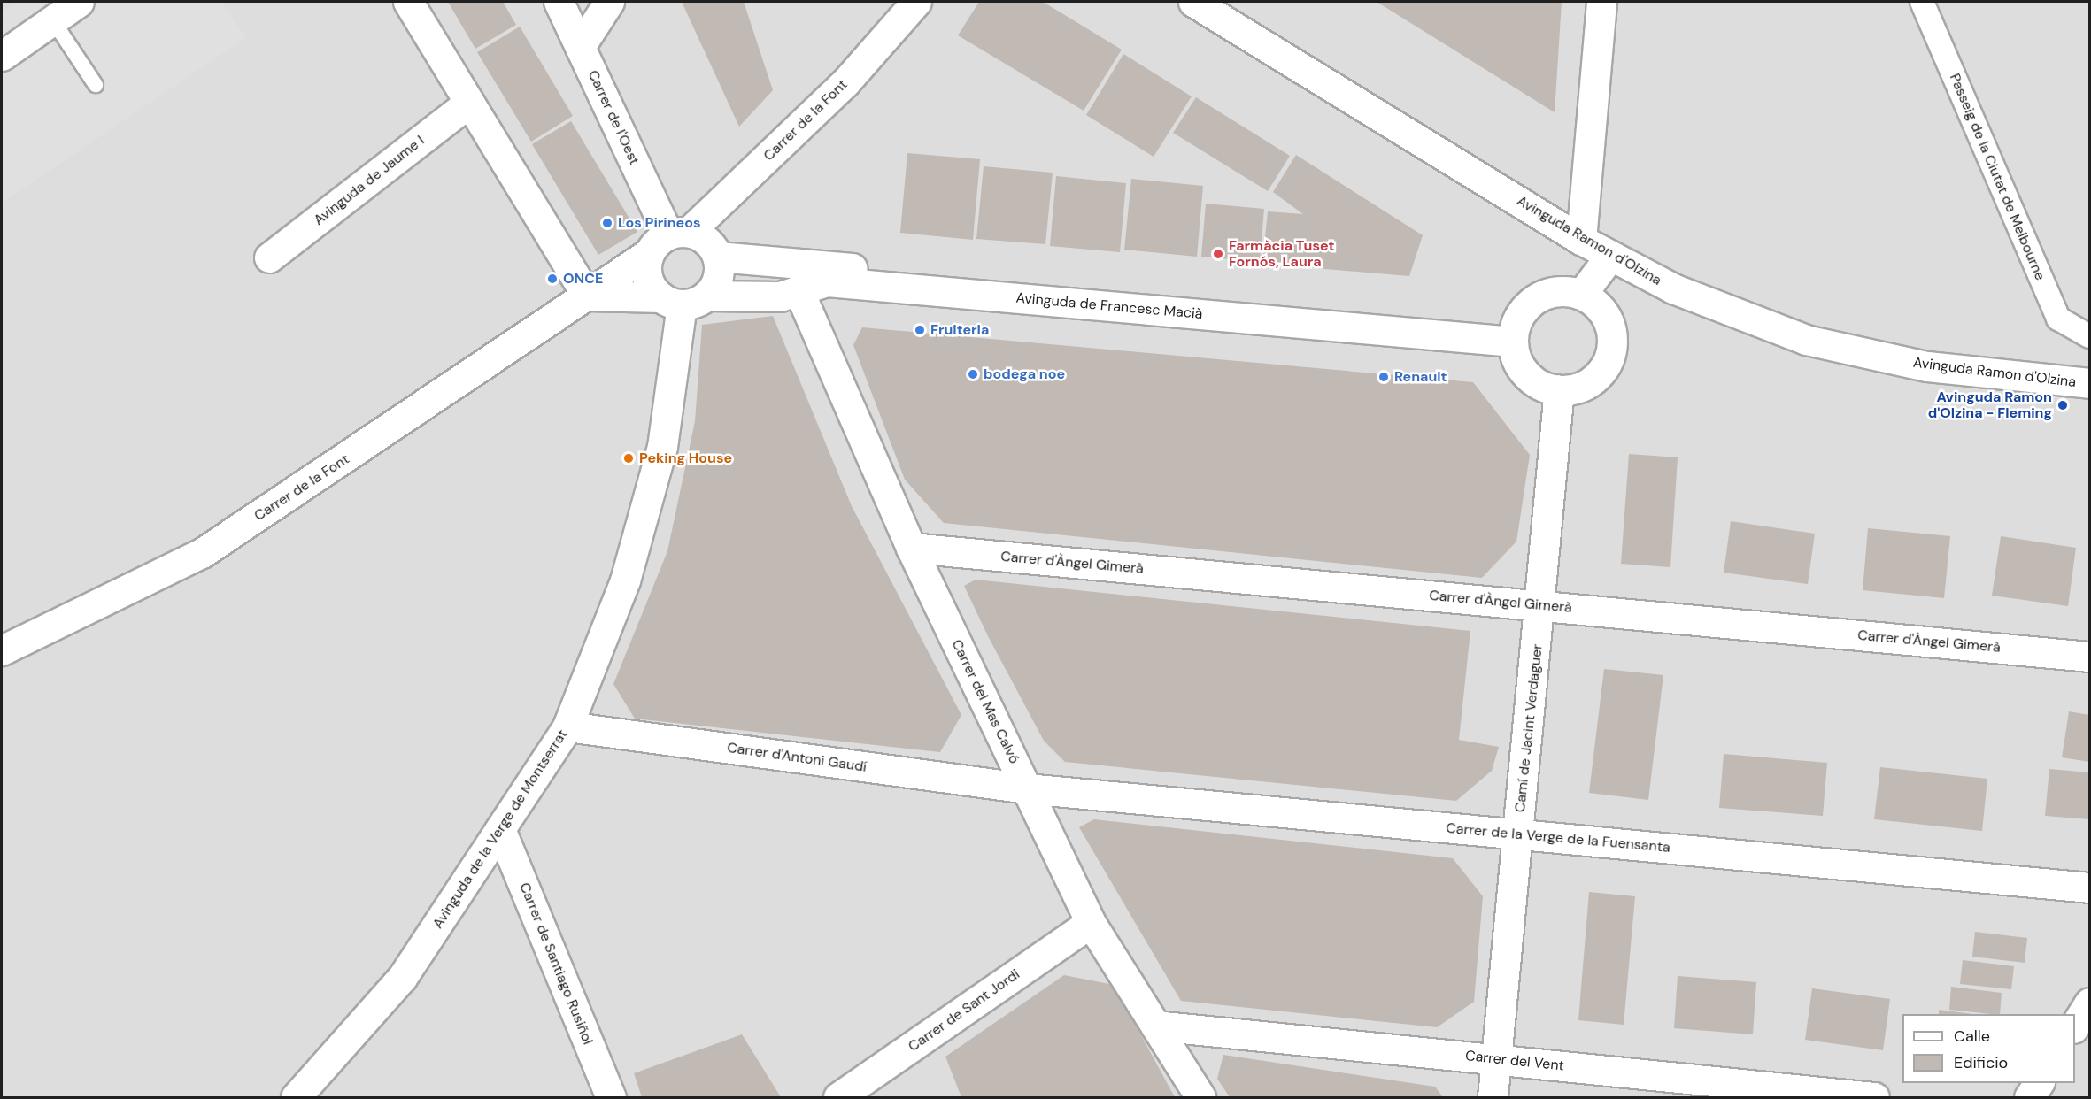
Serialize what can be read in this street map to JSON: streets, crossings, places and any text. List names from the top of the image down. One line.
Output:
{"streets":{"street":["Carrer de l'Oest","Carrer de la Font","Passeig de la Ciutat de Melbourne","Avinguda de Jaume I","Avinguda Ramon d'Olzina","Avinguda de Francesc Macià","Carrer d'Àngel Gimerà","Carrer del Mas Calvó","Camí de Jacint Verdaguer","Carrer d'Antoni Gaudí","Avinguda de la Verge de Montserrat","Carrer de la Verge de la Fuensanta","Carrer de Santiago Rusiñol","Carrer de Sant Jordi","Carrer del Vent"]},"crossings":[["Carrer de l'Oest","Carrer de la Font"],["Carrer de l'Oest","Avinguda de Francesc Macià"],["Carrer de l'Oest","Avinguda de la Verge de Montserrat"],["Carrer de la Font","Avinguda de Francesc Macià"],["Carrer de la Font","Avinguda de la Verge de Montserrat"],["Avinguda de Francesc Macià","Carrer del Mas Calvó"],["Avinguda de Francesc Macià","Camí de Jacint Verdaguer"],["Avinguda de Francesc Macià","Avinguda de la Verge de Montserrat"],["Carrer d'Àngel Gimerà","Carrer del Mas Calvó"],["Carrer d'Àngel Gimerà","Camí de Jacint Verdaguer"],["Carrer del Mas Calvó","Carrer d'Antoni Gaudí"],["Carrer del Mas Calvó","Carrer de la Verge de la Fuensanta"],["Carrer del Mas Calvó","Carrer de Sant Jordi"],["Carrer del Mas Calvó","Carrer del Vent"],["Camí de Jacint Verdaguer","Carrer de la Verge de la Fuensanta"],["Camí de Jacint Verdaguer","Carrer del Vent"],["Carrer d'Antoni Gaudí","Avinguda de la Verge de Montserrat"],["Carrer d'Antoni Gaudí","Carrer de la Verge de la Fuensanta"],["Avinguda de la Verge de Montserrat","Carrer de Santiago Rusiñol"]],"places":["Los Pirineos","Farmàcia Tuset Fornós, Laura","ONCE","Fruiteria","bodega noe","Renault","Avinguda Ramon d'Olzina - Fleming","Peking House"],"legend":["Calle","Edificio"]}
